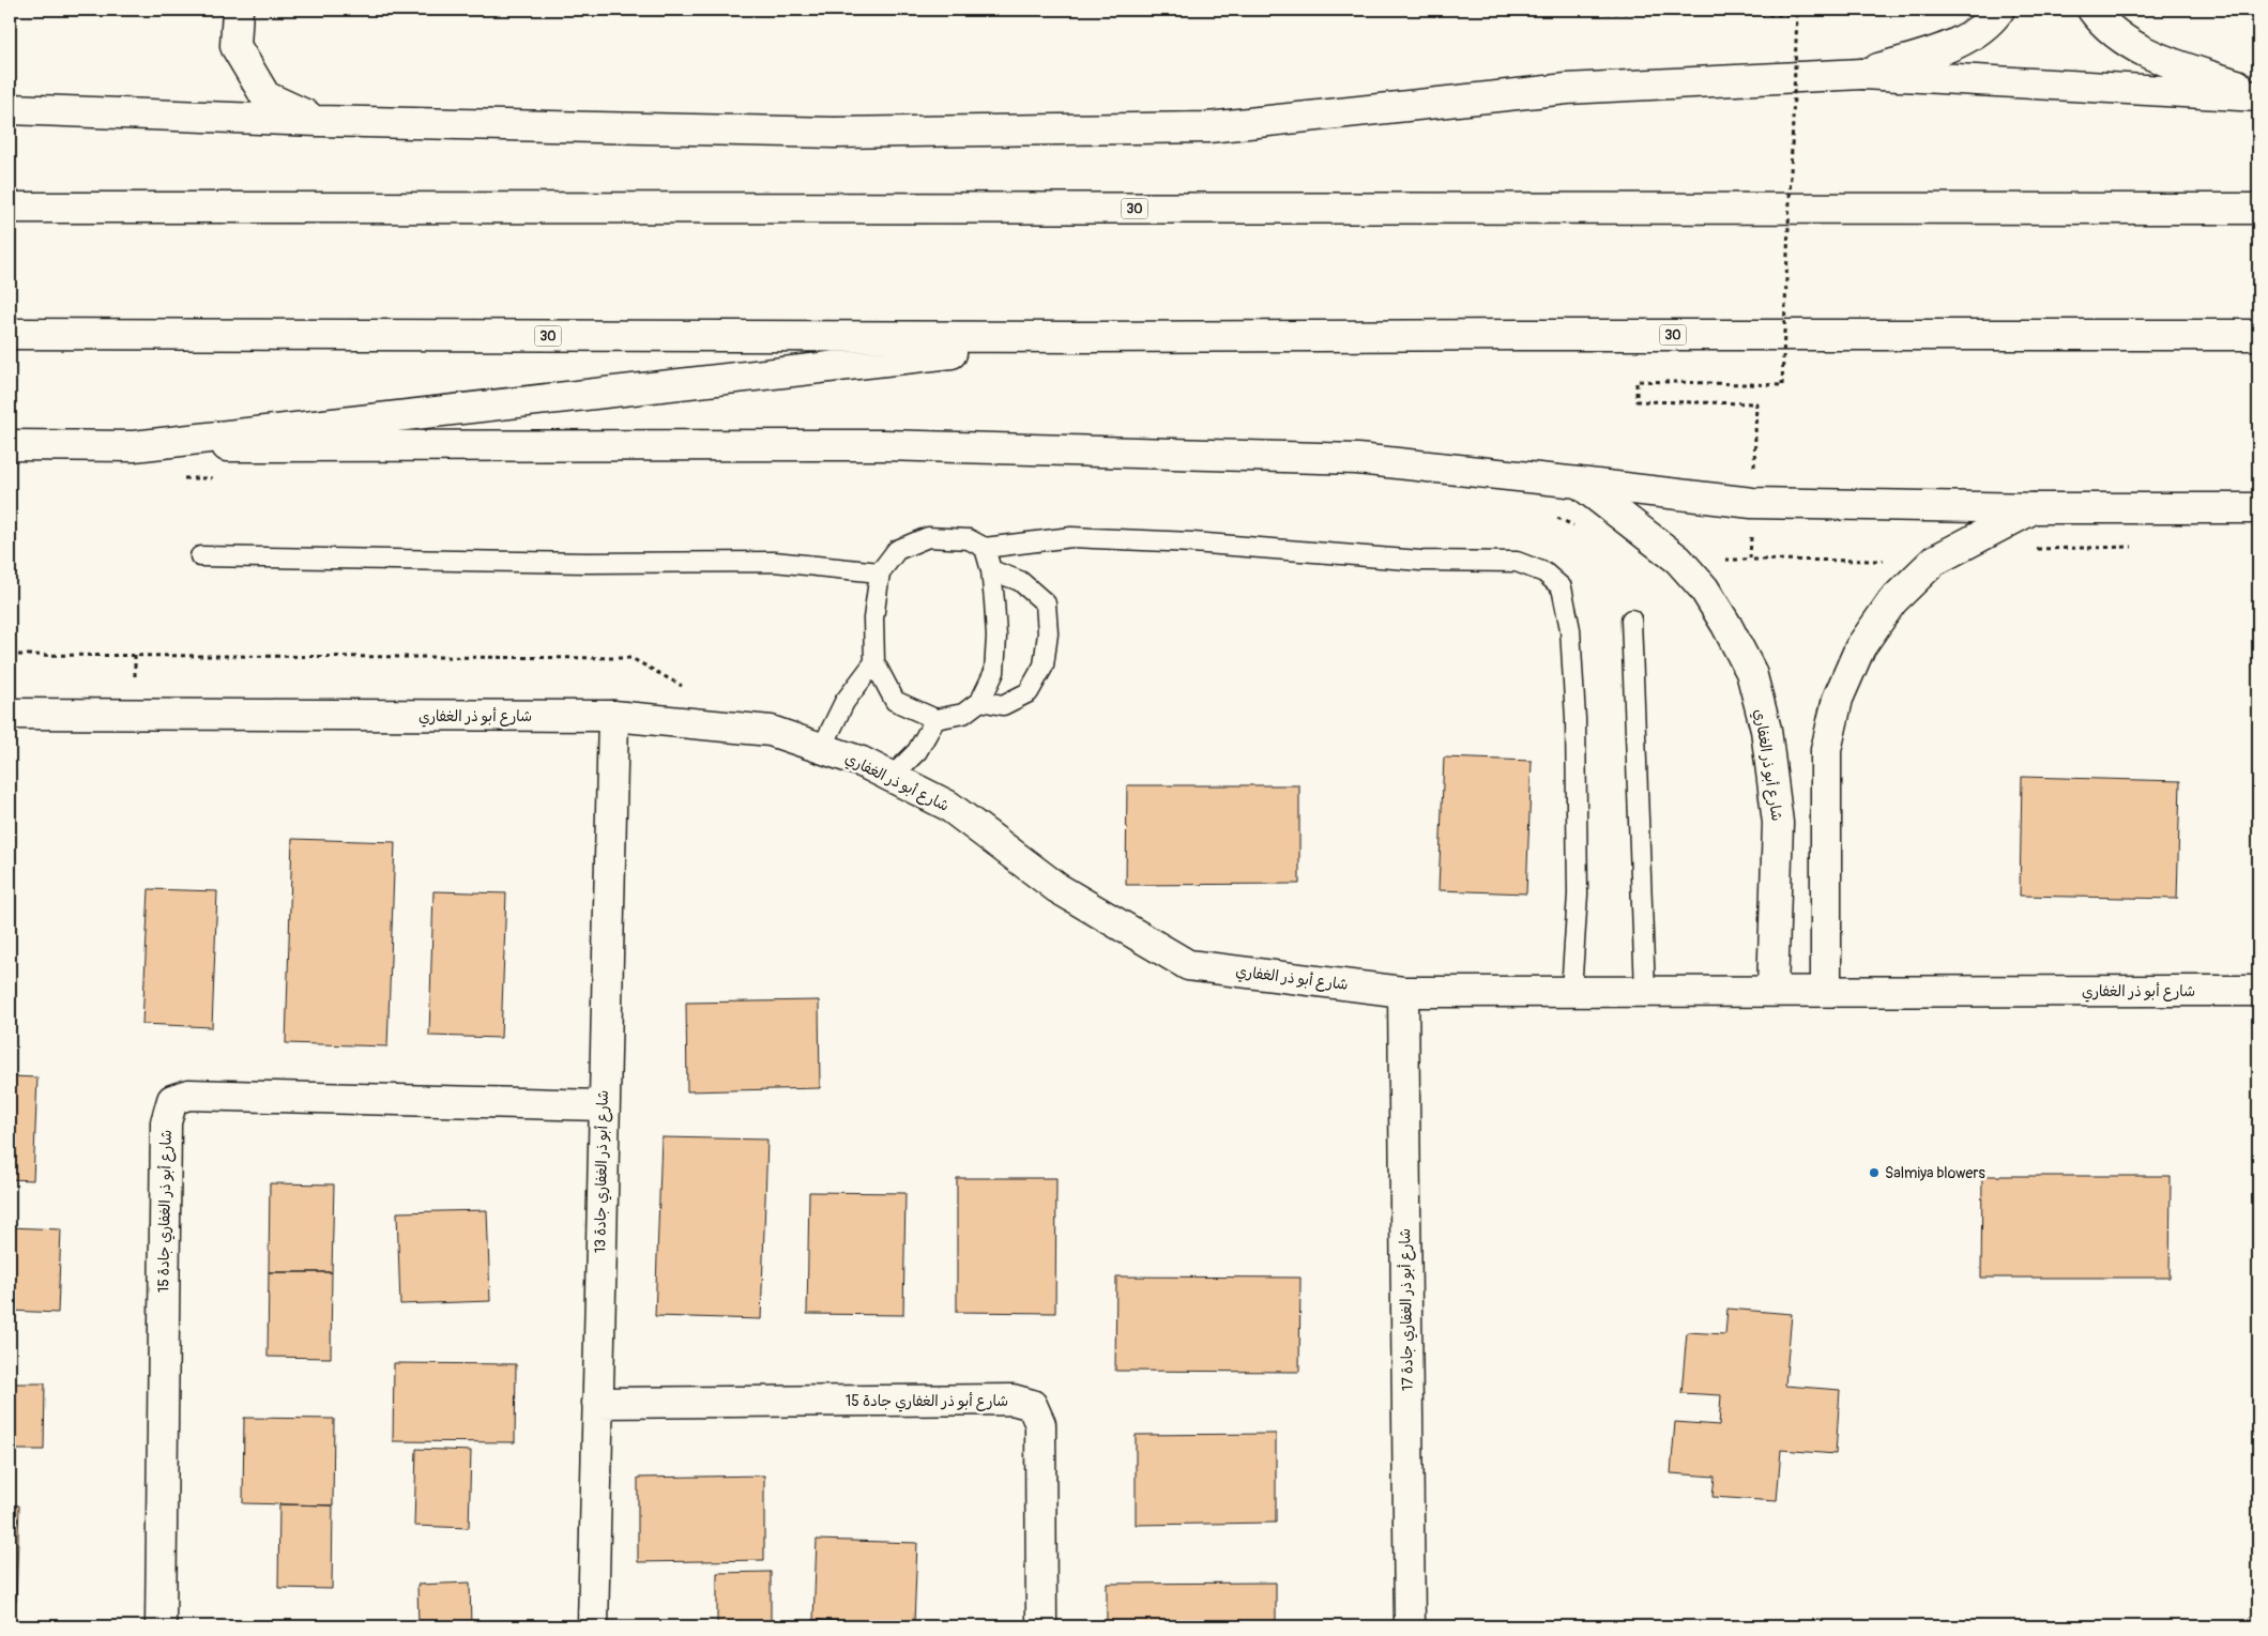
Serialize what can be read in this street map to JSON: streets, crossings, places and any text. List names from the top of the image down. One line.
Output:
{"streets":{"main road":["30","شارع أبو ذر الغفاري","شارع أبو ذر الغفاري جادة 13","شارع أبو ذر الغفاري جادة 15","شارع أبو ذر الغفاري جادة 17"]},"crossings":[["شارع أبو ذر الغفاري","شارع أبو ذر الغفاري جادة 13"],["شارع أبو ذر الغفاري","شارع أبو ذر الغفاري جادة 17"],["شارع أبو ذر الغفاري جادة 13","شارع أبو ذر الغفاري جادة 15"]],"places":["Salmiya blowers"]}
